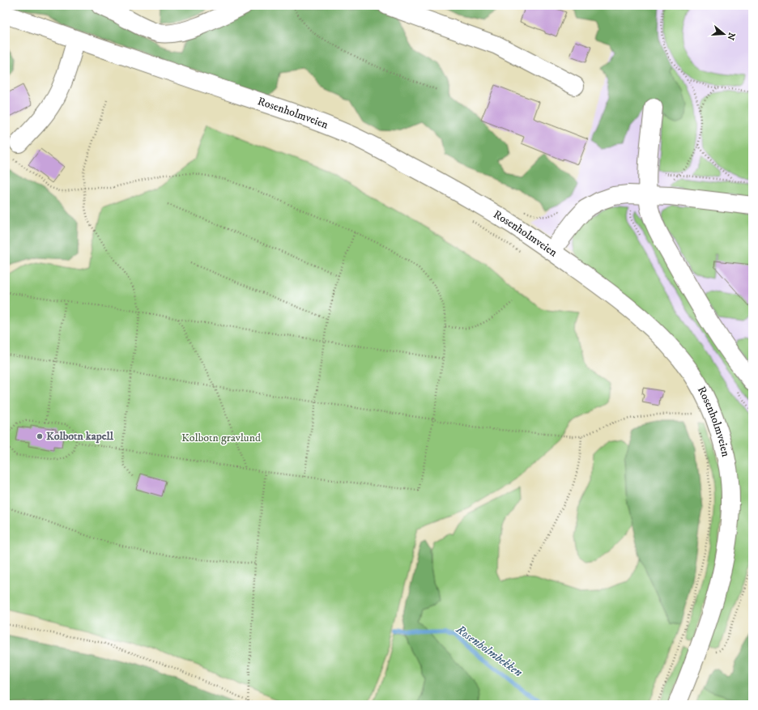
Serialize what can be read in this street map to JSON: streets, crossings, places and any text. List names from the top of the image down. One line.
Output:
{"streets":{"street":["Rosenholmveien"]},"water":["Rosenholmbekken"],"parks":["Kolbotn gravlund"],"places":["Kolbotn kapell"],"north":"right"}
